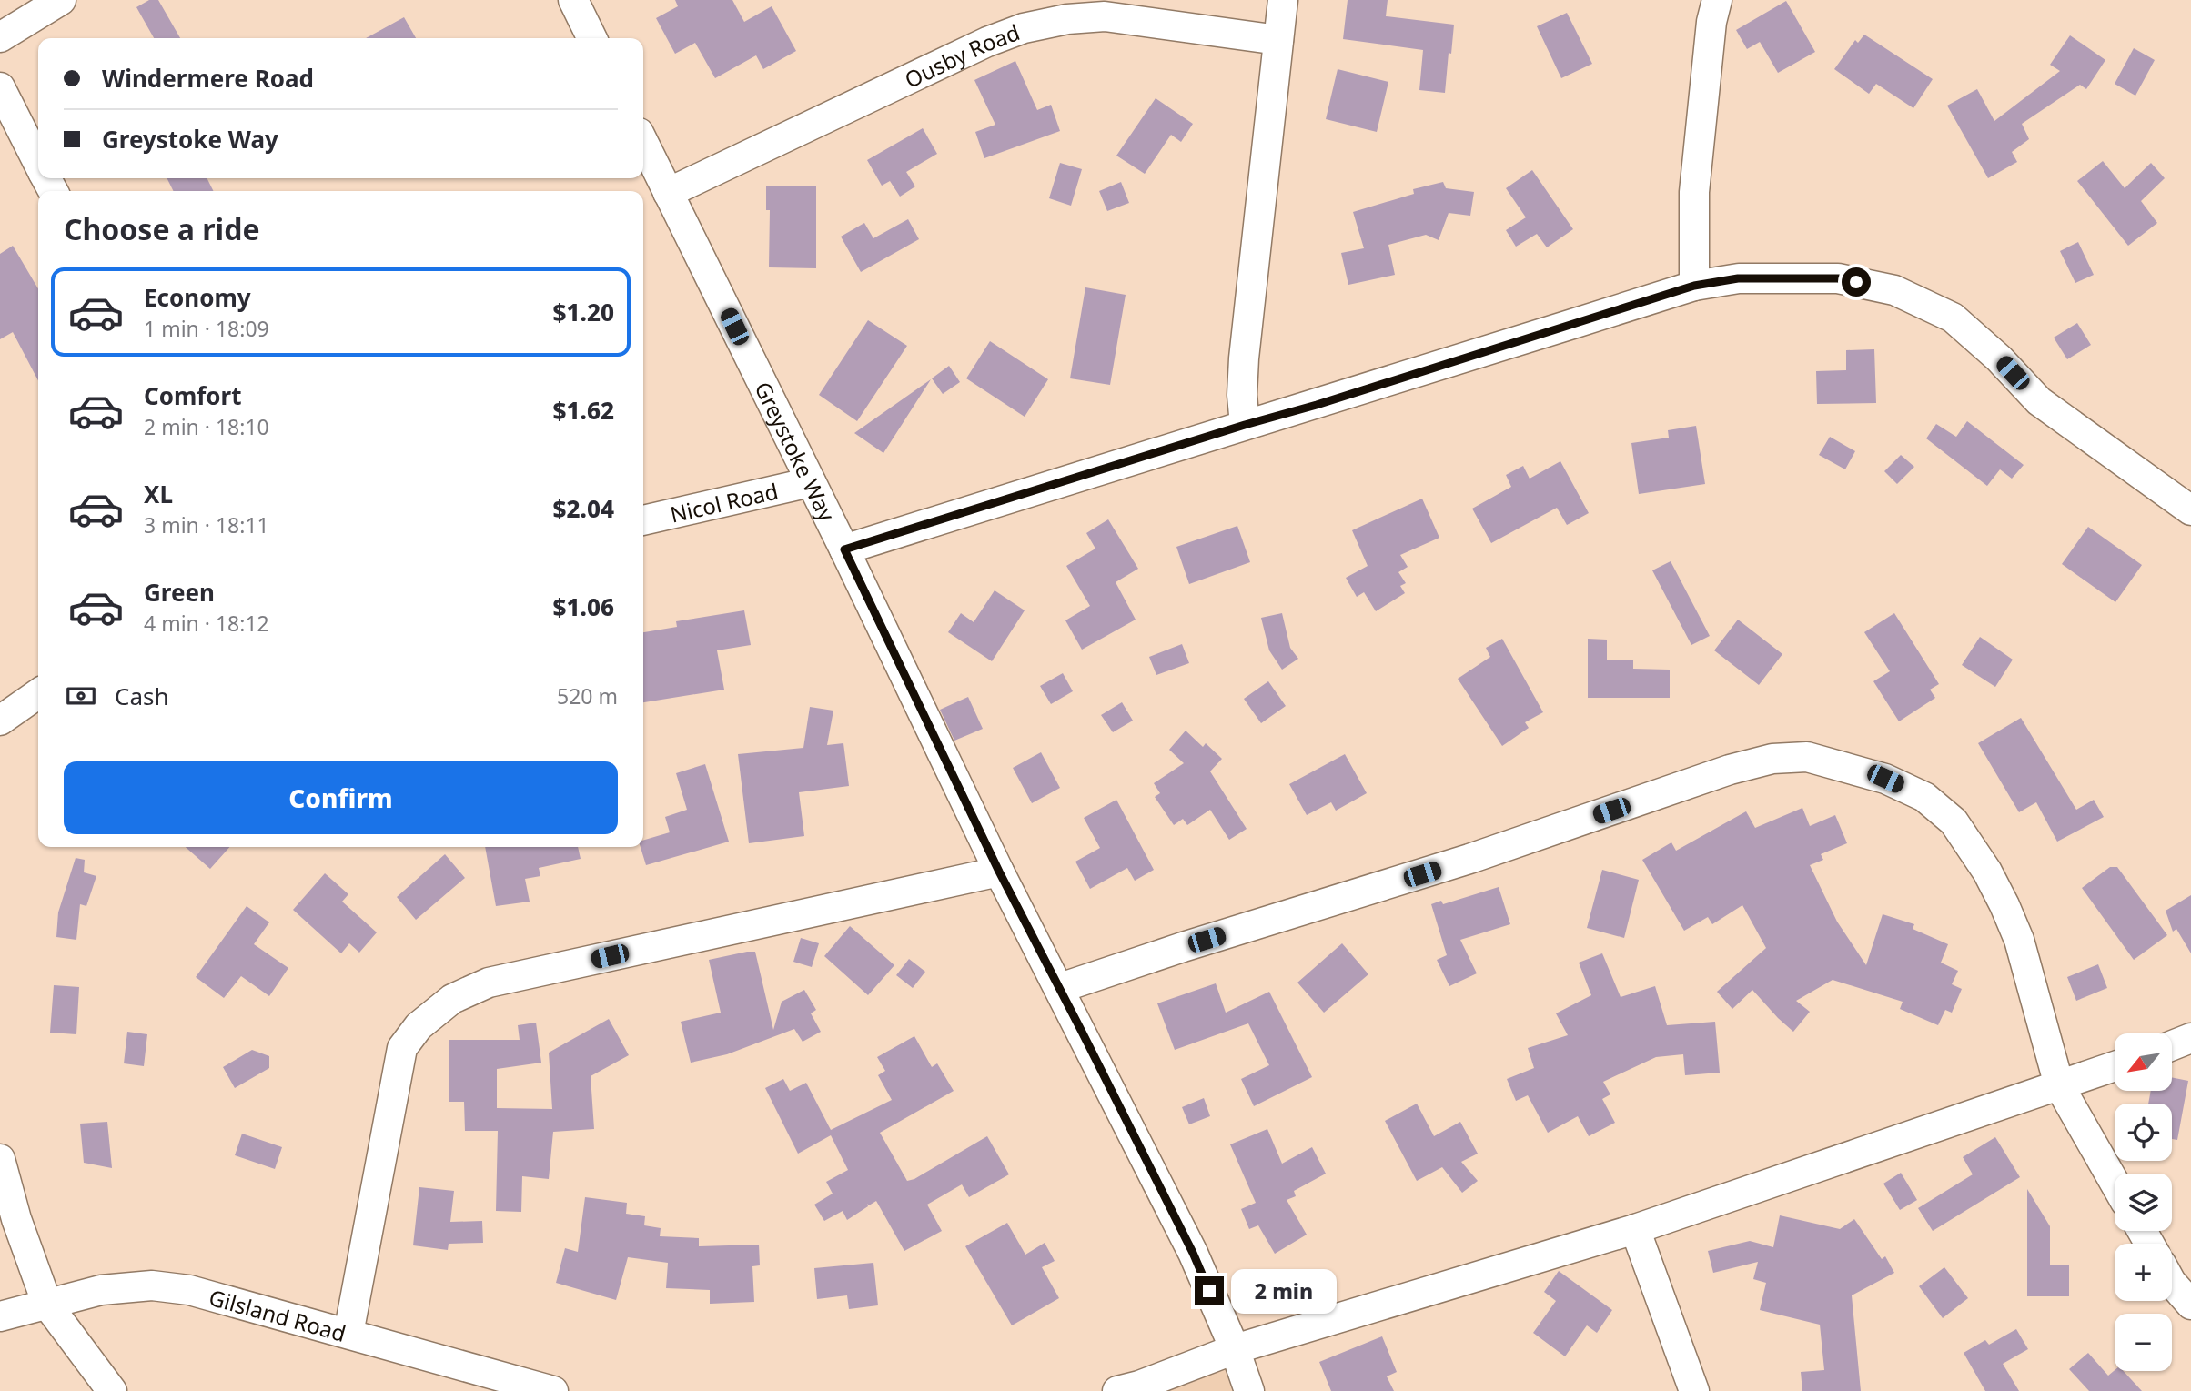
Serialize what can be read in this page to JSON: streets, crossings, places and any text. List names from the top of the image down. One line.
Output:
{"streets":{"street":["Ousby Road","Greystoke Way","Nicol Road","Gilsland Road"]},"crossings":[["Ousby Road","Greystoke Way"],["Greystoke Way","Nicol Road"]],"north":"bottom left","page":{"banner":["Windermere Road","Greystoke Way"],"heading":"Choose a ride","list":[{"name":"Economy","note":"1 min · 18:09","value":"$1.20"},{"name":"Comfort","note":"2 min · 18:10","value":"$1.62"},{"name":"XL","note":"3 min · 18:11","value":"$2.04"},{"name":"Green","note":"4 min · 18:12","value":"$1.06"}],"pay":["Cash","520 m"],"buttons":"Confirm","map_buttons":["+","−"],"bubble":"2 min"}}
